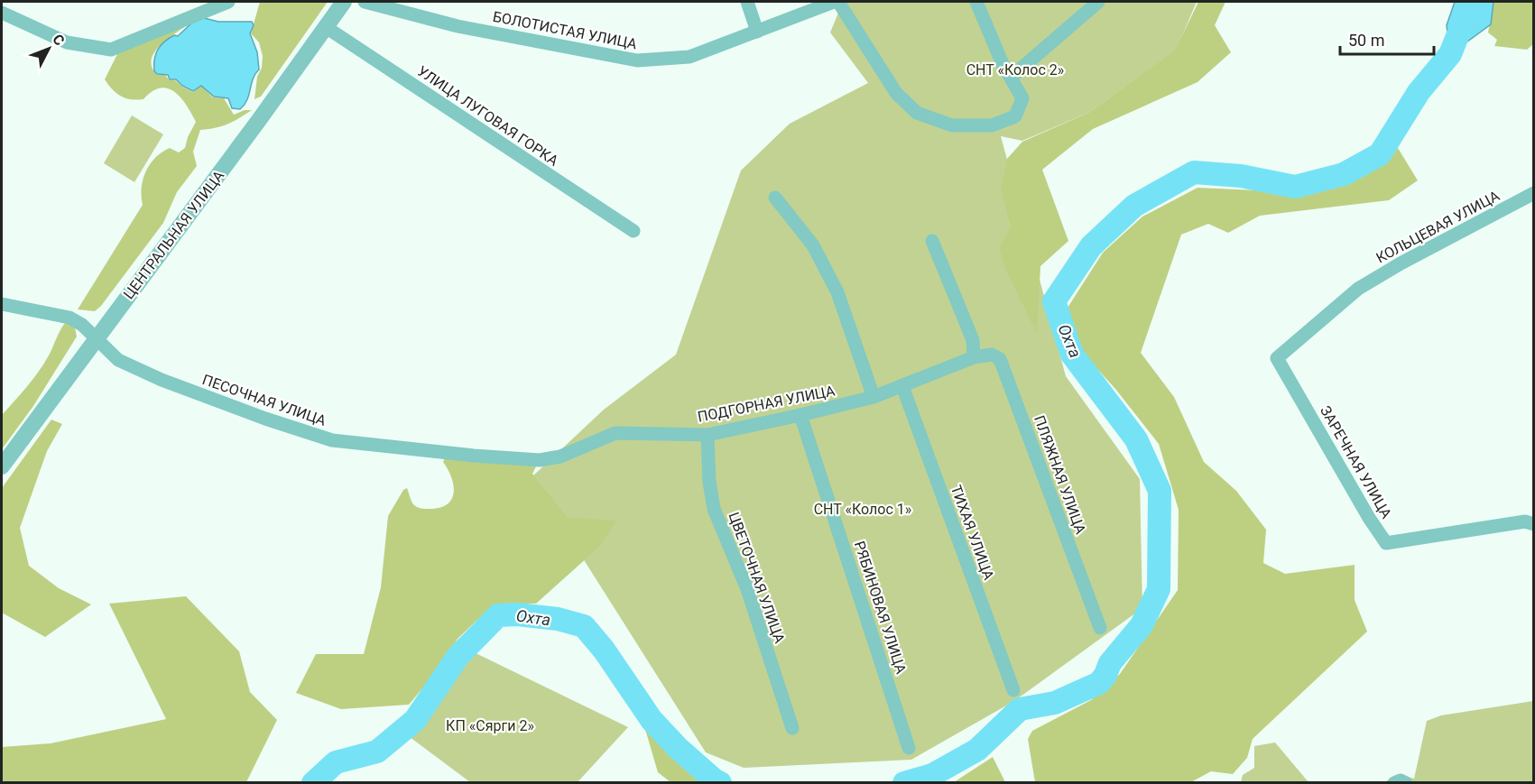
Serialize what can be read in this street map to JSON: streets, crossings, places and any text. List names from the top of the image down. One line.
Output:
{"streets":{"street":["БОЛОТИСТАЯ УЛИЦА","УЛИЦА ЛУГОВАЯ ГОРКА","КОЛЬЦЕВАЯ УЛИЦА","ЦЕНТРАЛЬНАЯ УЛИЦА","ПЕСОЧНАЯ УЛИЦА","ПОДГОРНАЯ УЛИЦА","ЗАРЕЧНАЯ УЛИЦА","ПЛЯЖНАЯ УЛИЦА","ТИХАЯ УЛИЦА","ЦВЕТОЧНАЯ УЛИЦА","РЯБИНОВАЯ УЛИЦА"]},"crossings":[["УЛИЦА ЛУГОВАЯ ГОРКА","ЦЕНТРАЛЬНАЯ УЛИЦА"],["КОЛЬЦЕВАЯ УЛИЦА","ЗАРЕЧНАЯ УЛИЦА"],["ЦЕНТРАЛЬНАЯ УЛИЦА","ПЕСОЧНАЯ УЛИЦА"],["ПЕСОЧНАЯ УЛИЦА","ПОДГОРНАЯ УЛИЦА"],["ПОДГОРНАЯ УЛИЦА","ПЛЯЖНАЯ УЛИЦА"],["ПОДГОРНАЯ УЛИЦА","ТИХАЯ УЛИЦА"],["ПОДГОРНАЯ УЛИЦА","ЦВЕТОЧНАЯ УЛИЦА"],["ПОДГОРНАЯ УЛИЦА","РЯБИНОВАЯ УЛИЦА"]],"water":["Охта"],"parks":["СНТ «Колос 2»","СНТ «Колос 1»","КП «Сярги 2»"],"scale_bar":"50 m","north":"top right"}
